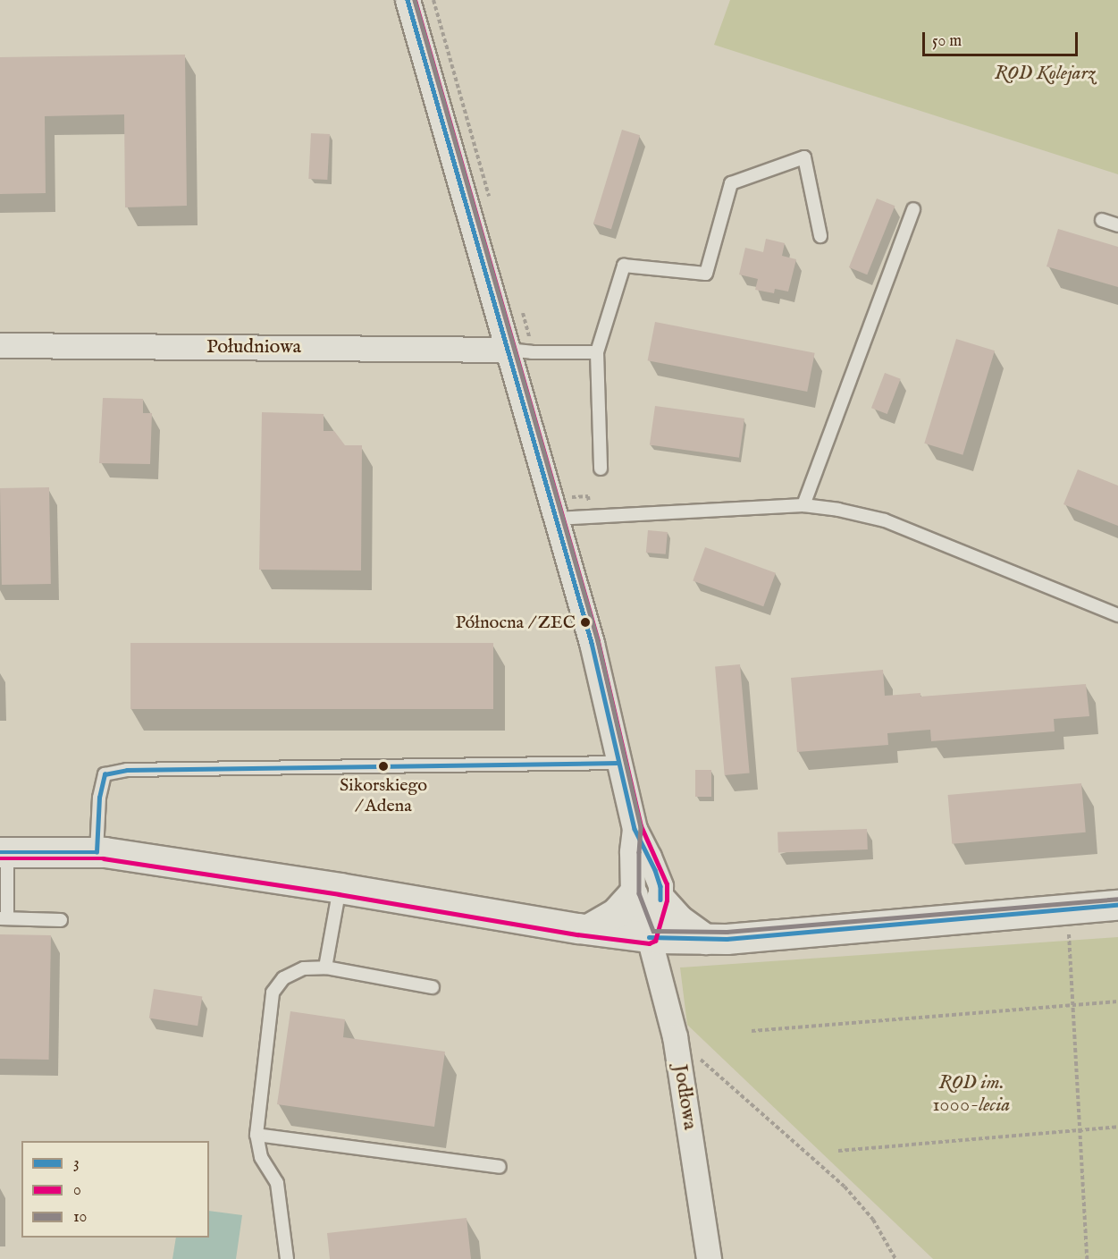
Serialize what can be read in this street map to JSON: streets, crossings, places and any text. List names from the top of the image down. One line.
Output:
{"streets":{"street":["Południowa","Jodłowa"]},"crossings":[["Południowa","Jodłowa"]],"parks":["ROD Kolejarz","ROD im. 1000-lecia"],"places":["Północna / ZEC","Sikorskiego / Adena"],"lines":["transit line 3","transit line 0","transit line 10"],"legend":["3","0","10"],"scale_bar":"50 m"}
